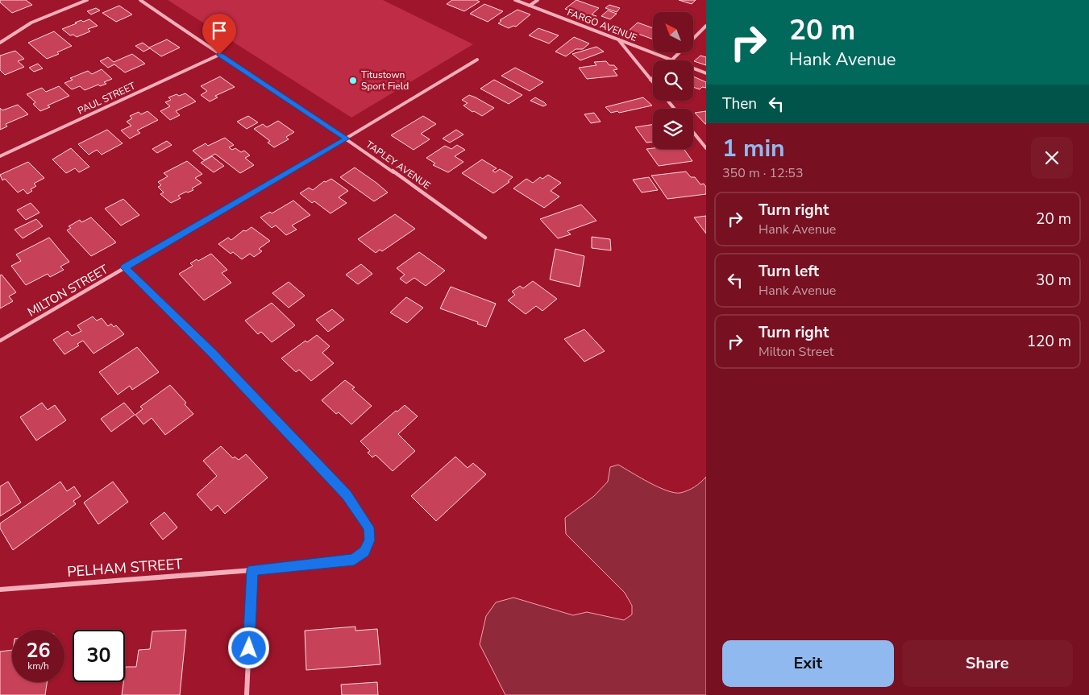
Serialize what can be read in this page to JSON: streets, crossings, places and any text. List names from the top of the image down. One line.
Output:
{"streets":{"street":["FARGO AVENUE","PAUL STREET","TAPLEY AVENUE","MILTON STREET","PELHAM STREET"]},"crossings":[["PAUL STREET","TAPLEY AVENUE"],["TAPLEY AVENUE","MILTON STREET"],["MILTON STREET","PELHAM STREET"]],"places":["Titustown Sport Field"],"north":"top left","page":{"turn":["20 m","Hank Avenue"],"then":"Then","heading":["1 min","350 m · 12:53"],"list":[{"name":"Turn right","note":"Hank Avenue","value":"20 m"},{"name":"Turn left","note":"Hank Avenue","value":"30 m"},{"name":"Turn right","note":"Milton Street","value":"120 m"}],"speed":"26 km/h","limit":"30","buttons":["Exit","Share"]}}
